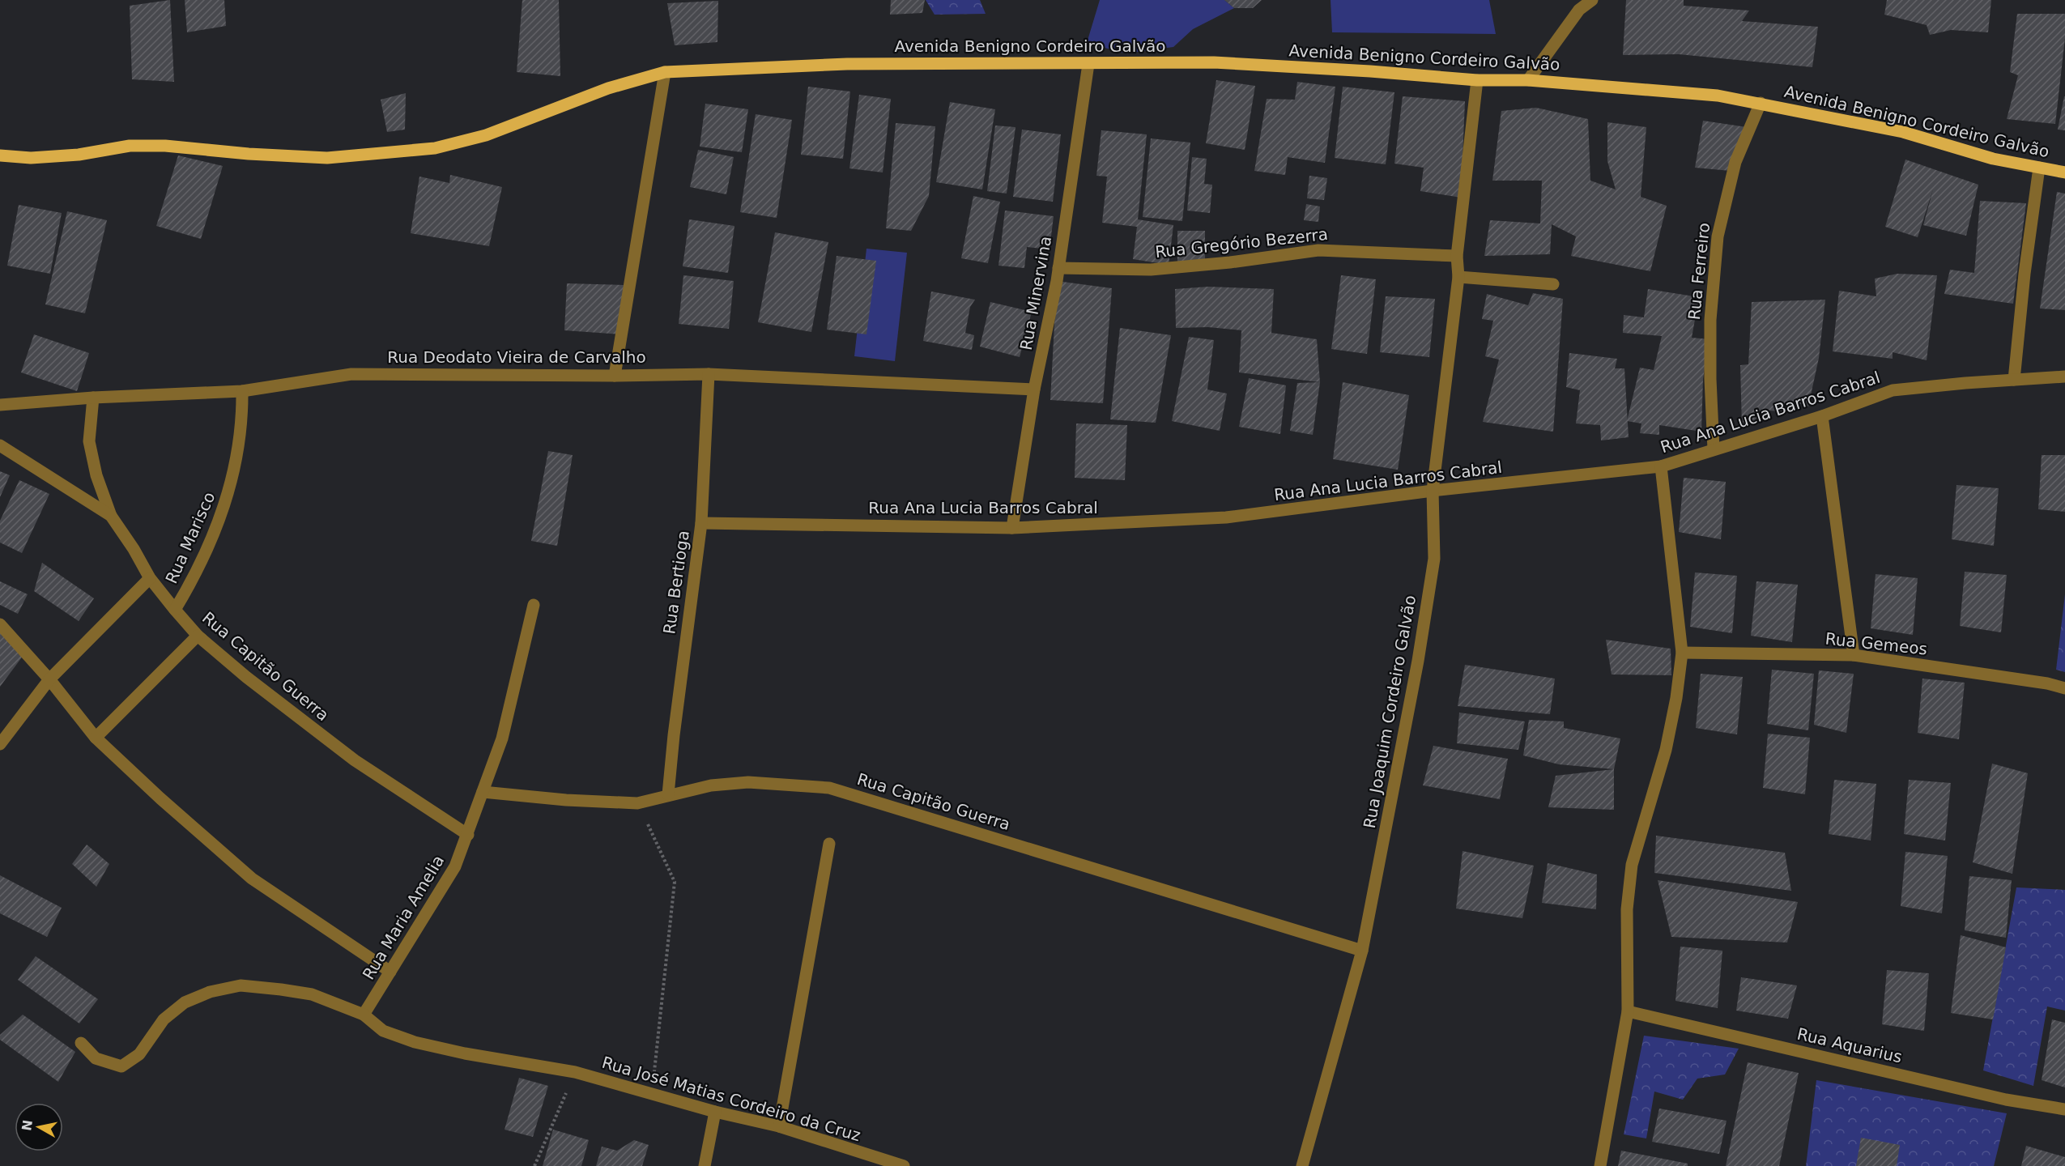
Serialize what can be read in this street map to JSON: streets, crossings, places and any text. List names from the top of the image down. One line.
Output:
{"streets":{"main road":["Avenida Benigno Cordeiro Galvão"],"street":["Rua Gregório Bezerra","Rua Ferreiro","Rua Minervina","Rua Deodato Vieira de Carvalho","Rua Ana Lucia Barros Cabral","Rua Marisco","Rua Bertioga","Rua Gemeos","Rua Capitão Guerra","Rua Joaquim Cordeiro Galvão","Rua Maria Amelia","Rua Aquarius","Rua José Matias Cordeiro da Cruz"]},"crossings":[["Avenida Benigno Cordeiro Galvão","Rua Ferreiro"],["Avenida Benigno Cordeiro Galvão","Rua Minervina"],["Avenida Benigno Cordeiro Galvão","Rua Joaquim Cordeiro Galvão"],["Rua Gregório Bezerra","Rua Minervina"],["Rua Gregório Bezerra","Rua Joaquim Cordeiro Galvão"],["Rua Ferreiro","Rua Ana Lucia Barros Cabral"],["Rua Minervina","Rua Deodato Vieira de Carvalho"],["Rua Minervina","Rua Ana Lucia Barros Cabral"],["Rua Deodato Vieira de Carvalho","Rua Marisco"],["Rua Deodato Vieira de Carvalho","Rua Bertioga"],["Rua Ana Lucia Barros Cabral","Rua Bertioga"],["Rua Ana Lucia Barros Cabral","Rua Joaquim Cordeiro Galvão"],["Rua Marisco","Rua Capitão Guerra"],["Rua Bertioga","Rua Capitão Guerra"],["Rua Capitão Guerra","Rua Joaquim Cordeiro Galvão"],["Rua Capitão Guerra","Rua Maria Amelia"],["Rua Maria Amelia","Rua José Matias Cordeiro da Cruz"]],"north":"left"}
